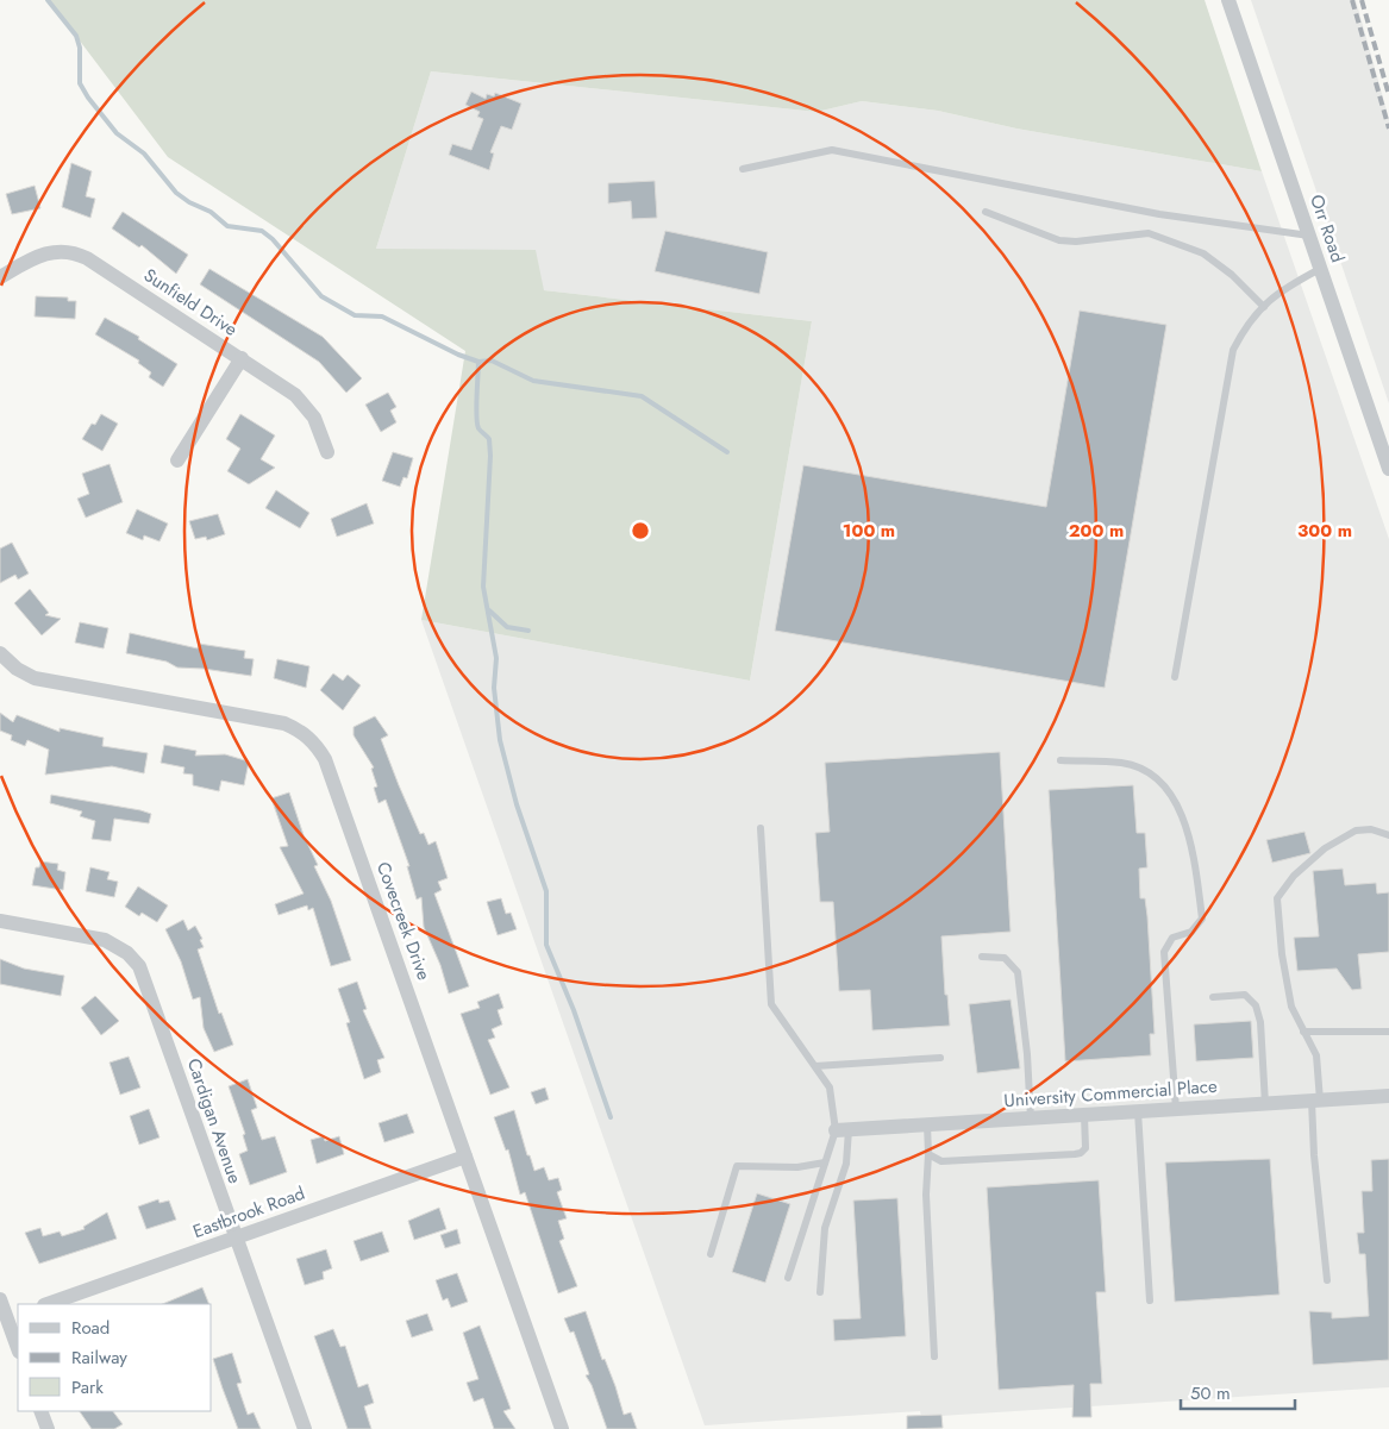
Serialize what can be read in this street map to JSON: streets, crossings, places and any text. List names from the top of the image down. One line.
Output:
{"streets":{"street":["Orr Road","Sunfield Drive","Covecreek Drive","University Commercial Place","Cardigan Avenue","Eastbrook Road"]},"crossings":[["Covecreek Drive","Eastbrook Road"],["Cardigan Avenue","Eastbrook Road"]],"legend":["Road","Railway","Park"],"scale_bar":"50 m","rings":["100 m","200 m","300 m"]}
